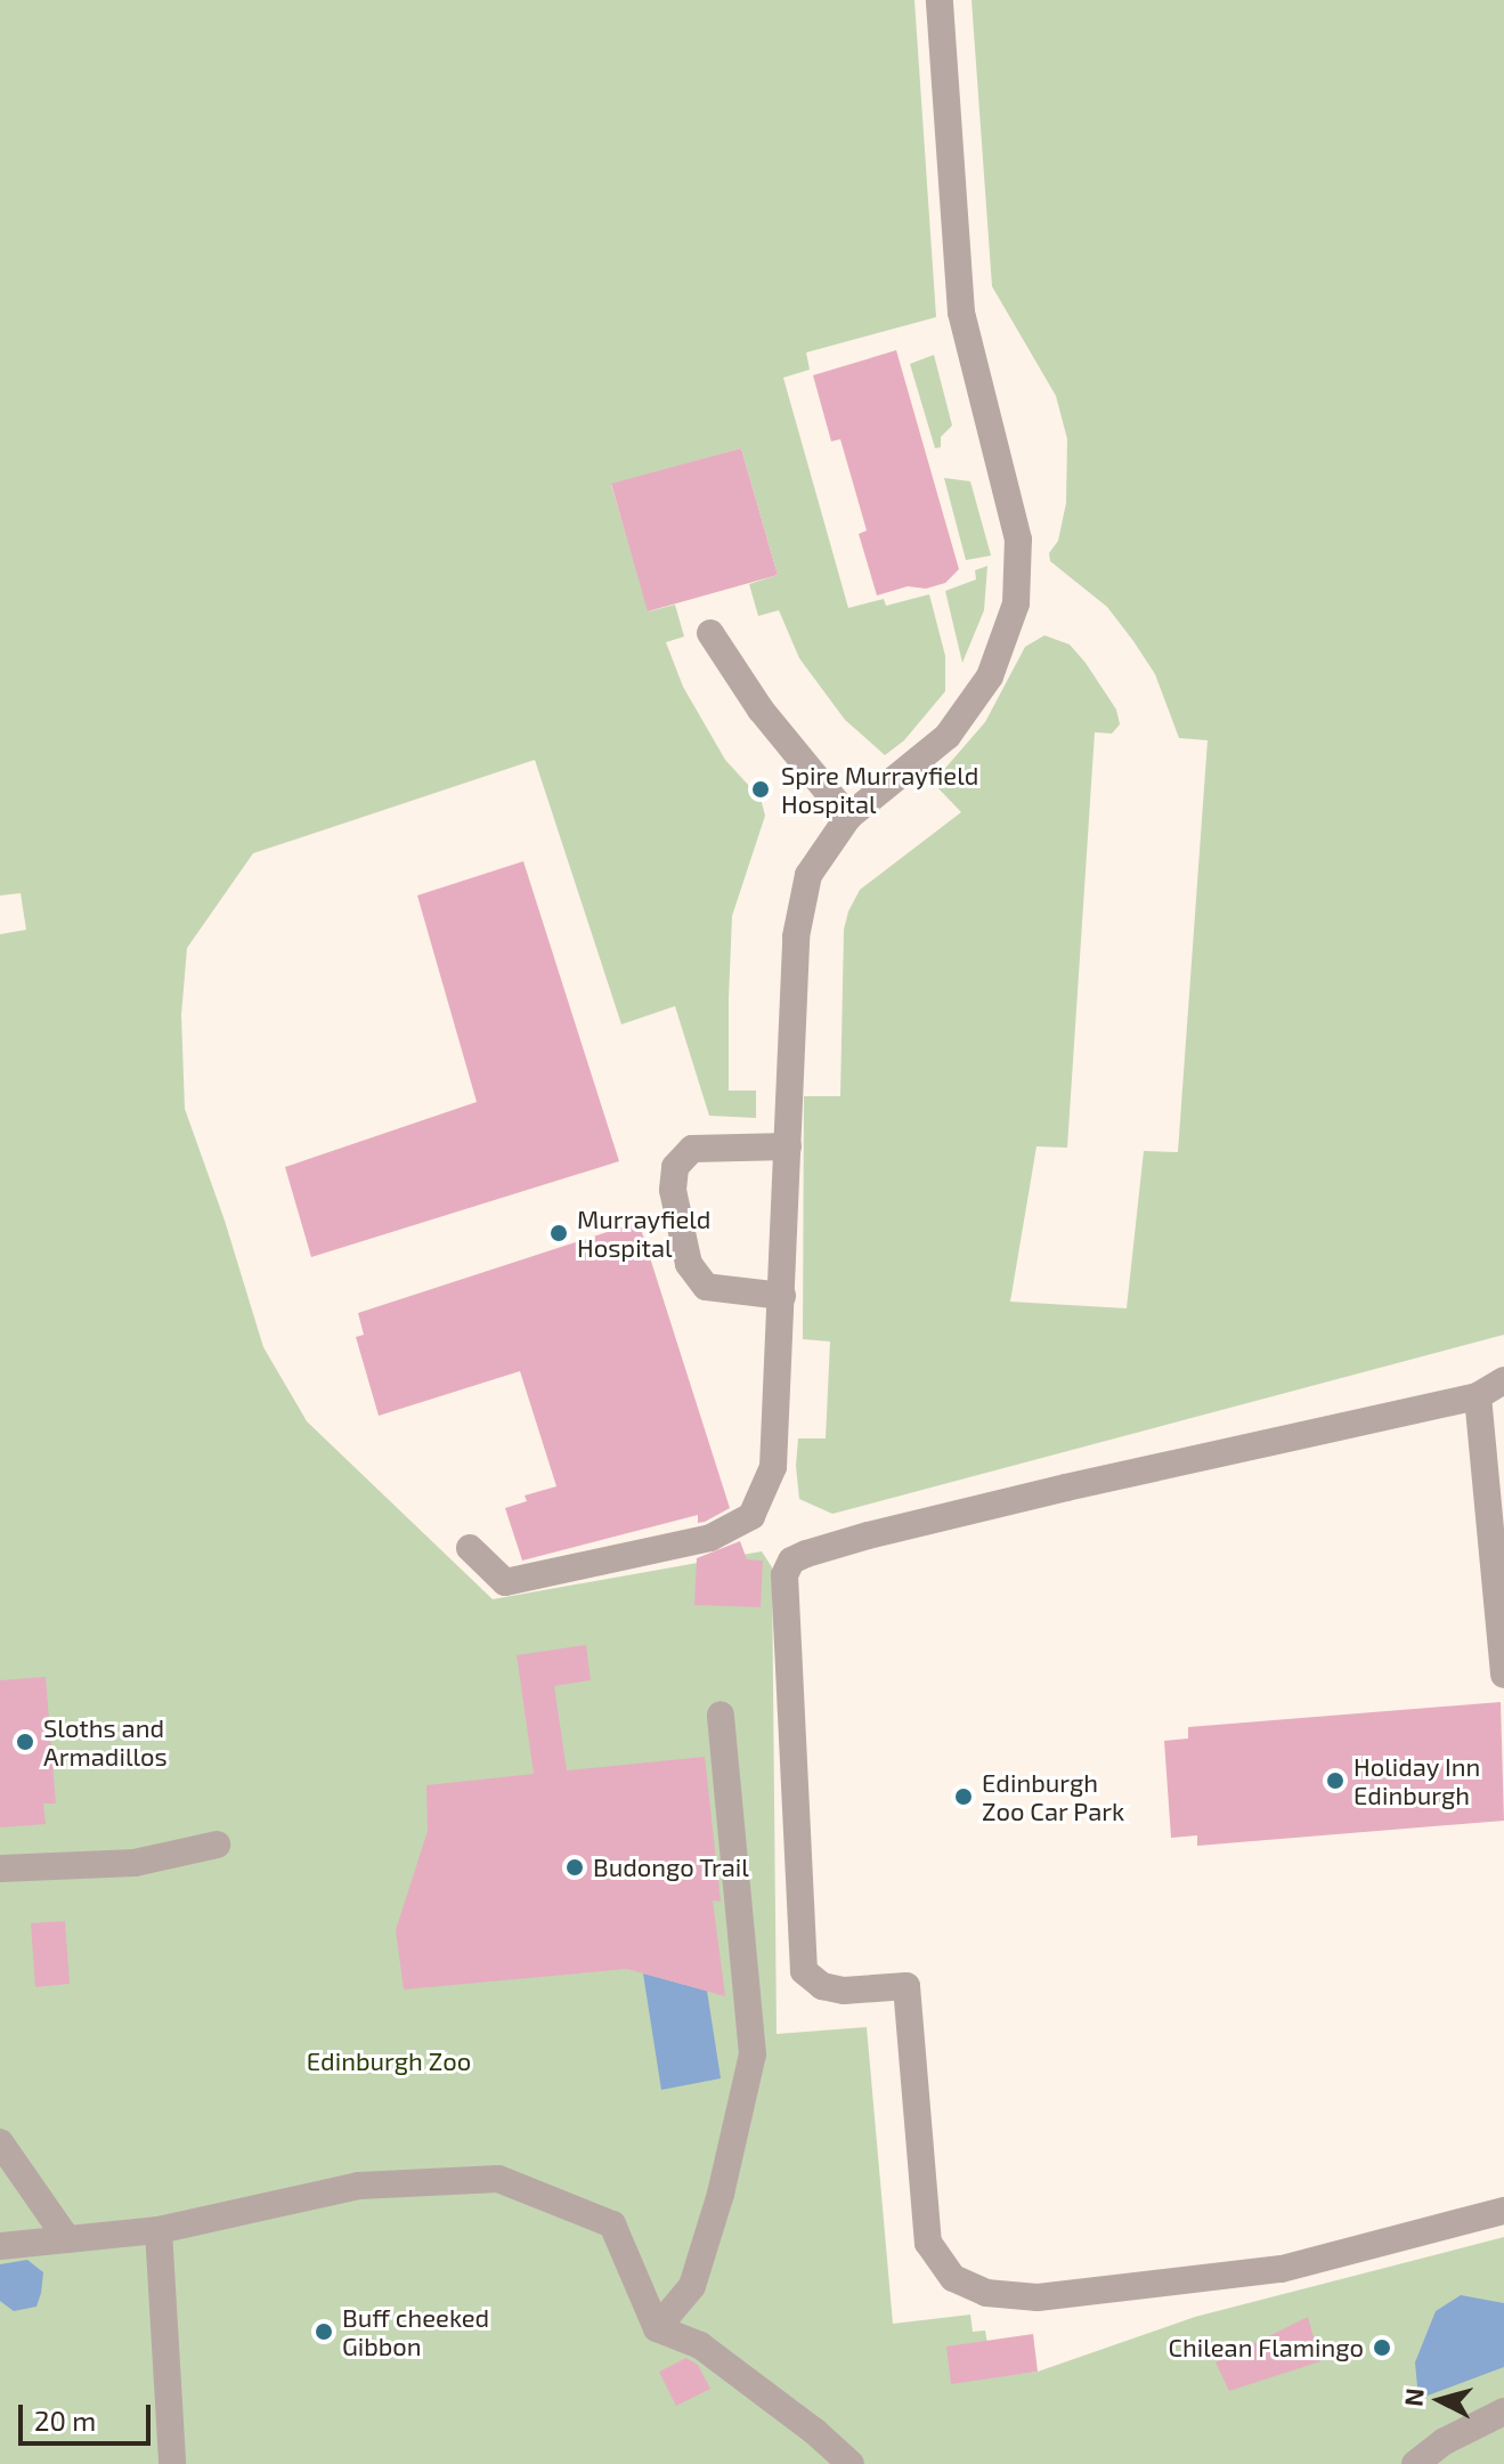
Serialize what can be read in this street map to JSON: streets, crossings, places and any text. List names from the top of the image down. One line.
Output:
{"parks":["Edinburgh Zoo"],"places":["Spire Murrayfield Hospital","Murrayfield Hospital","Sloths and Armadillos","Holiday Inn Edinburgh","Edinburgh Zoo Car Park","Budongo Trail","Buff cheeked Gibbon","Chilean Flamingo"],"scale_bar":"20 m","north":"left"}
